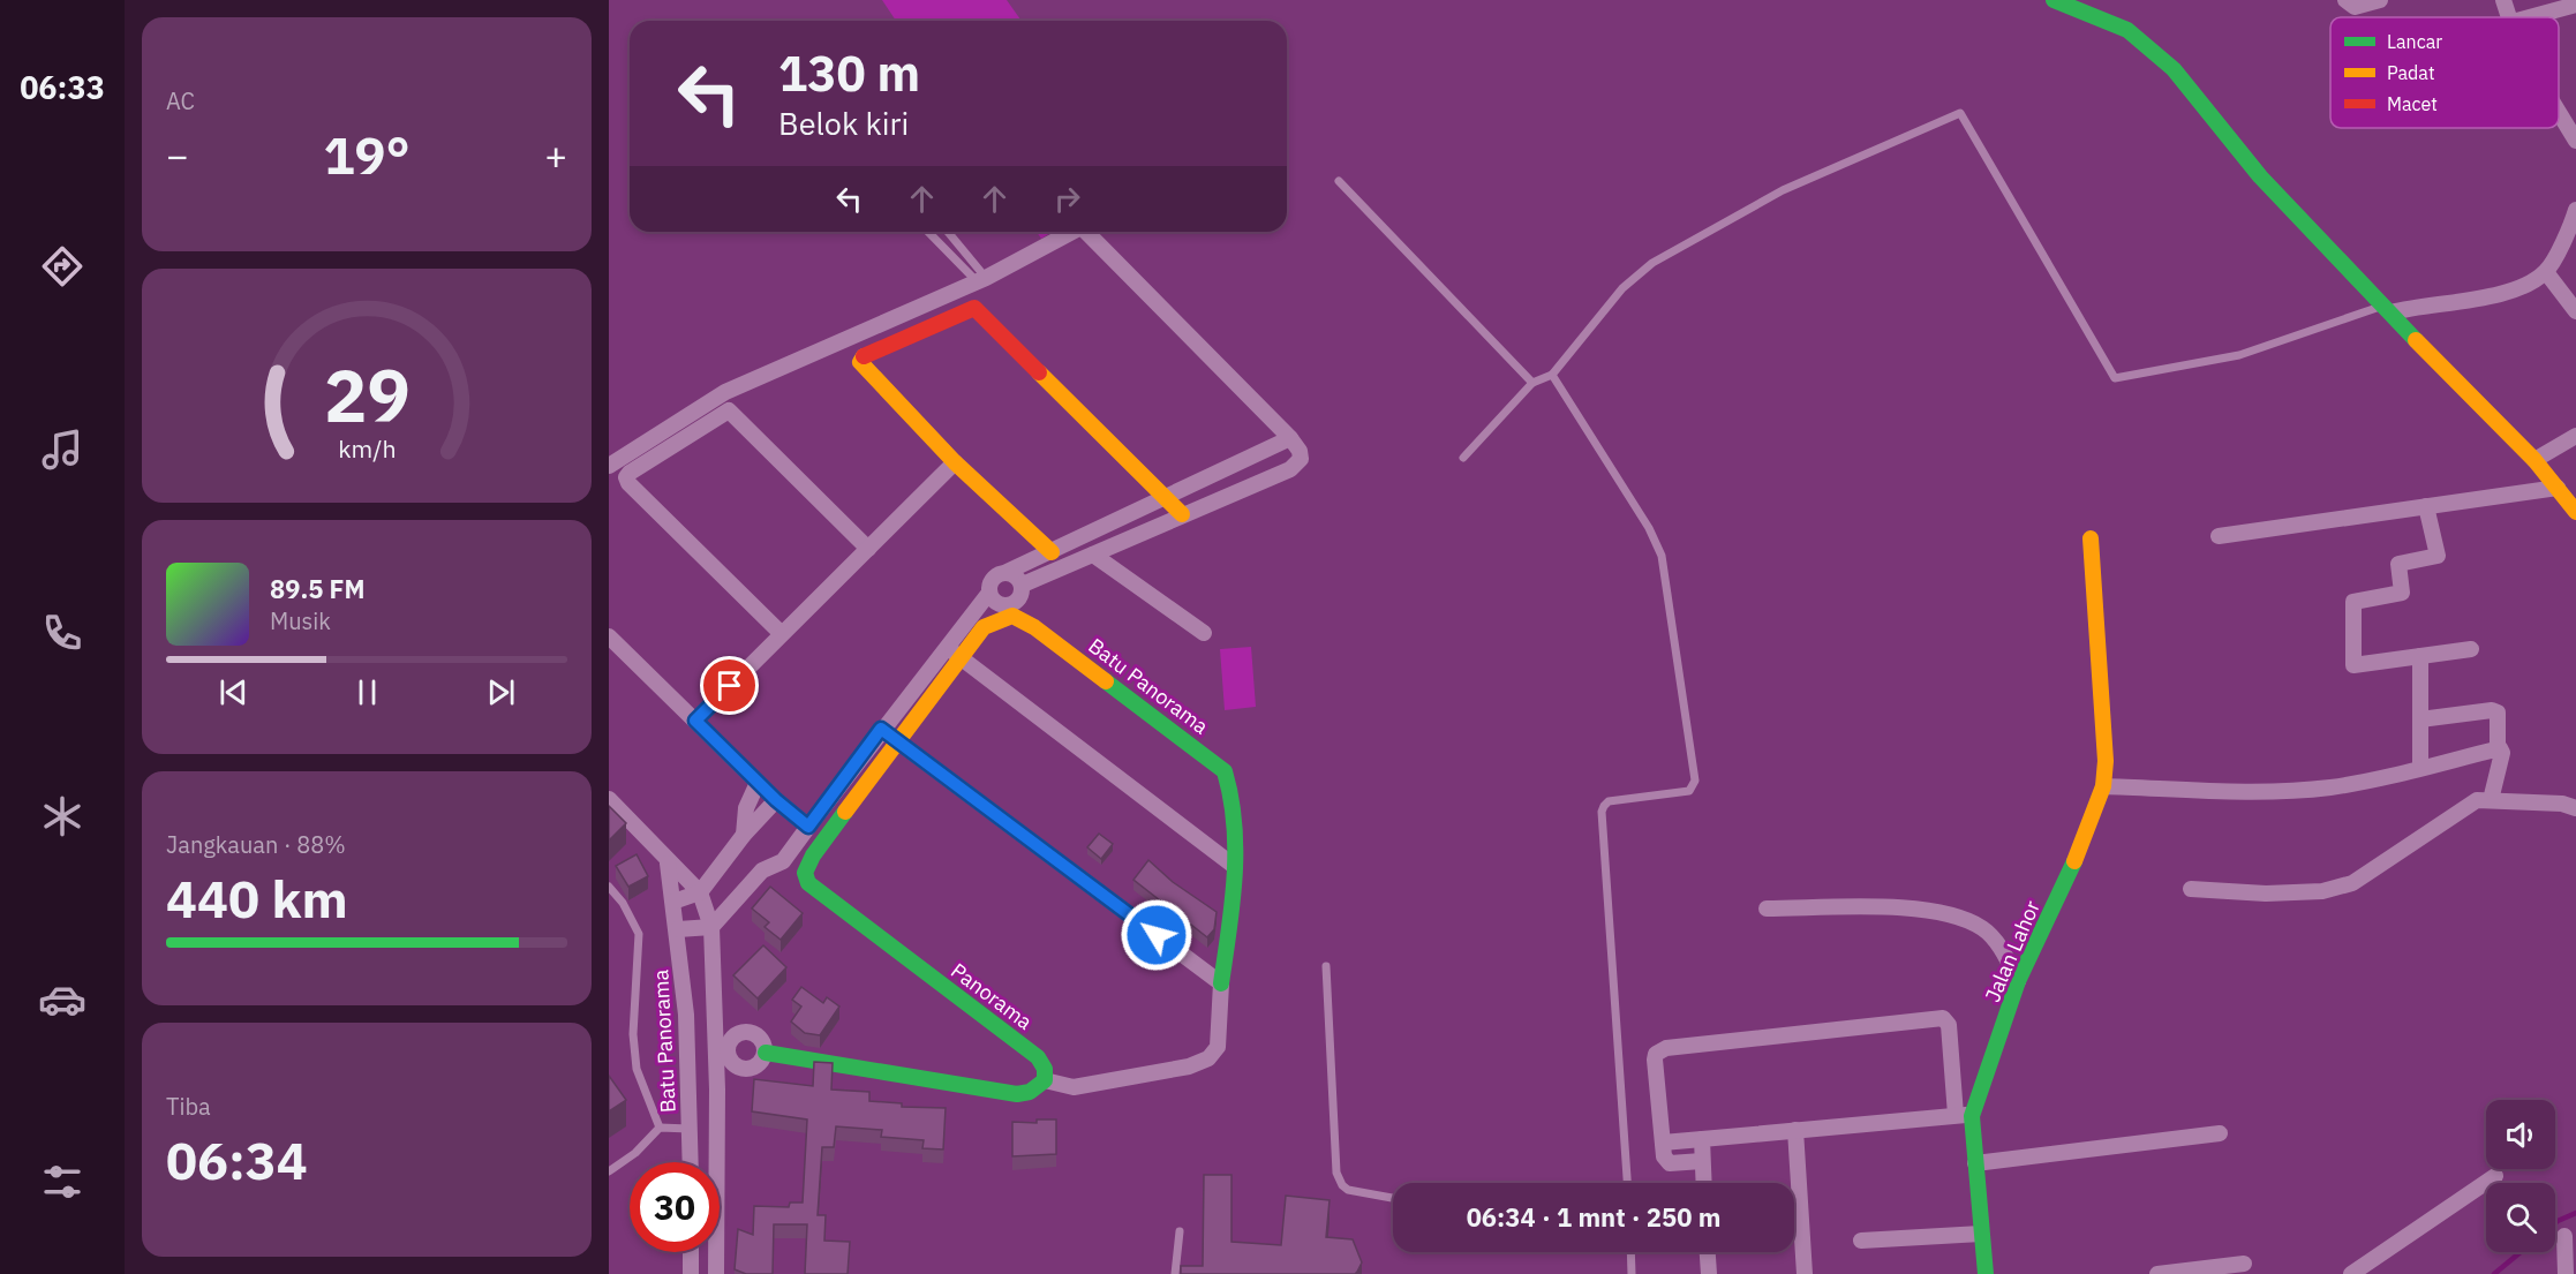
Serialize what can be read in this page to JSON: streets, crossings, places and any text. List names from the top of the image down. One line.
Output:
{"streets":{"street":["Batu Panorama","Jalan Lahor","Panorama"]},"legend":["Lancar","Padat","Macet"],"page":{"tabs":"06:33","tile":["AC",["Jangkauan · 88%","440 km"],["Tiba","06:34"]],"turn":["130 m","Belok kiri"],"heat":["−","19°","+"],"song":["89.5 FM","Musik"],"limit":"30","trip":"06:34 · 1 mnt · 250 m","gauge":["29","km/h"]}}
